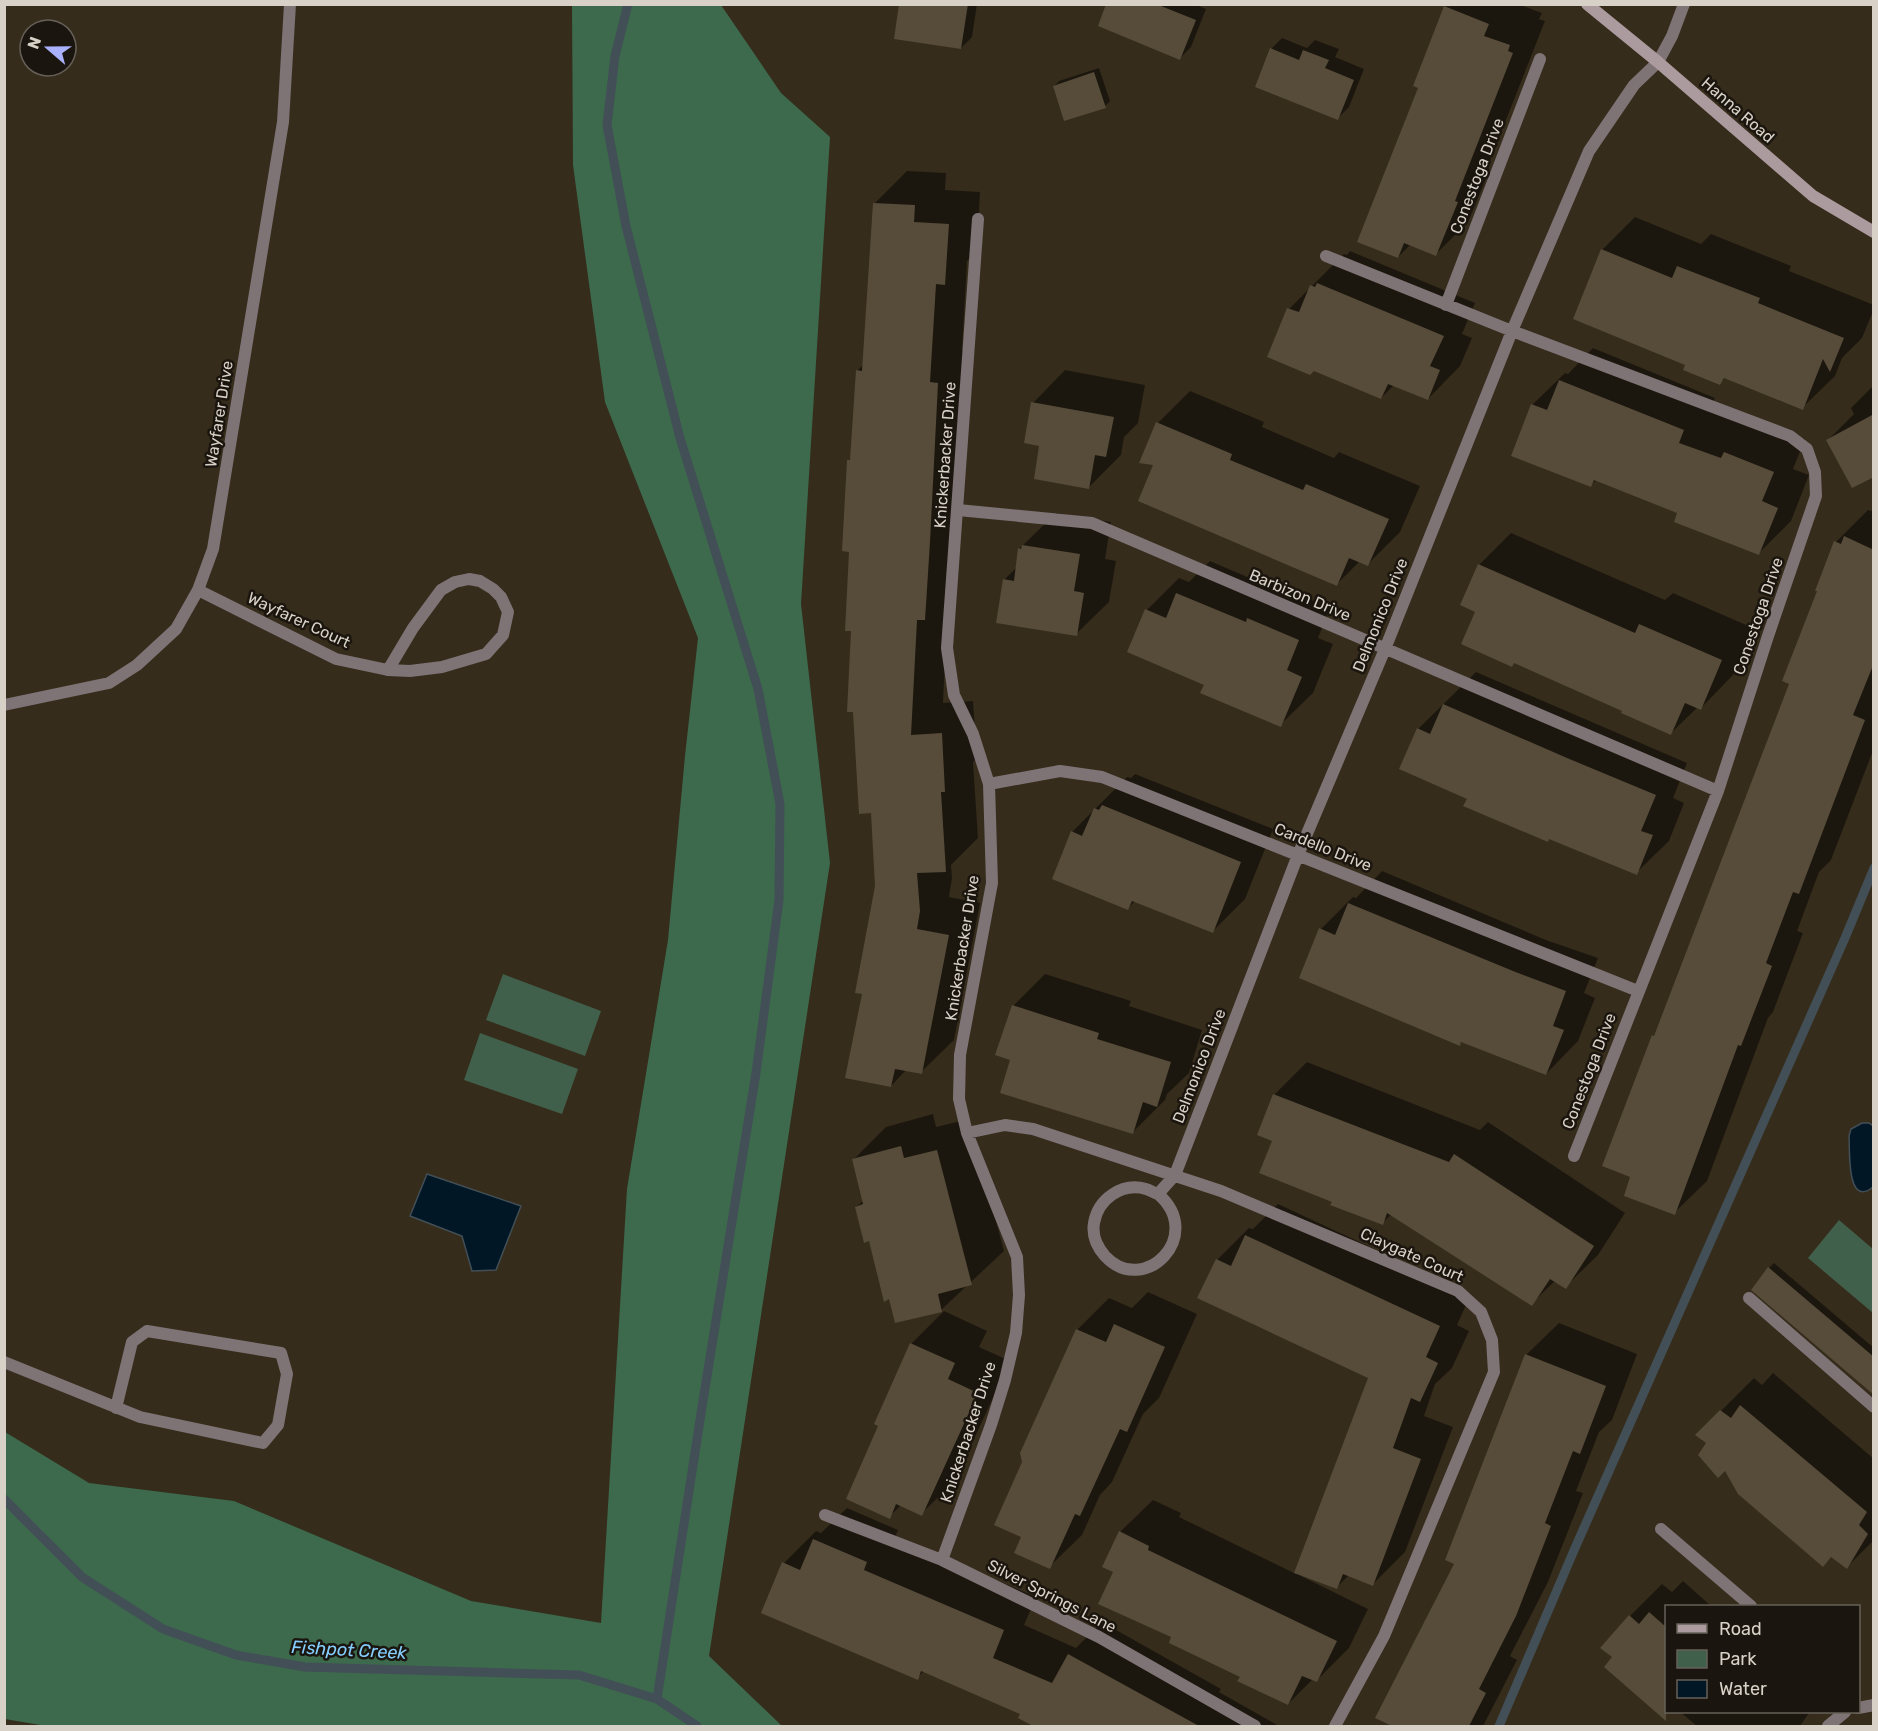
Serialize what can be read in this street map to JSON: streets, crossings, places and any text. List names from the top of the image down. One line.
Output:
{"streets":{"street":["Hanna Road","Conestoga Drive","Wayfarer Drive","Knickerbacker Drive","Barbizon Drive","Delmonico Drive","Wayfarer Court","Cardello Drive","Claygate Court","Silver Springs Lane"]},"crossings":[["Hanna Road","Delmonico Drive"],["Conestoga Drive","Barbizon Drive"],["Conestoga Drive","Delmonico Drive"],["Conestoga Drive","Cardello Drive"],["Wayfarer Drive","Wayfarer Court"],["Knickerbacker Drive","Barbizon Drive"],["Knickerbacker Drive","Cardello Drive"],["Knickerbacker Drive","Claygate Court"],["Knickerbacker Drive","Silver Springs Lane"],["Barbizon Drive","Delmonico Drive"],["Delmonico Drive","Cardello Drive"],["Delmonico Drive","Claygate Court"]],"water":["Fishpot Creek"],"legend":["Road","Park","Water"],"north":"left"}
